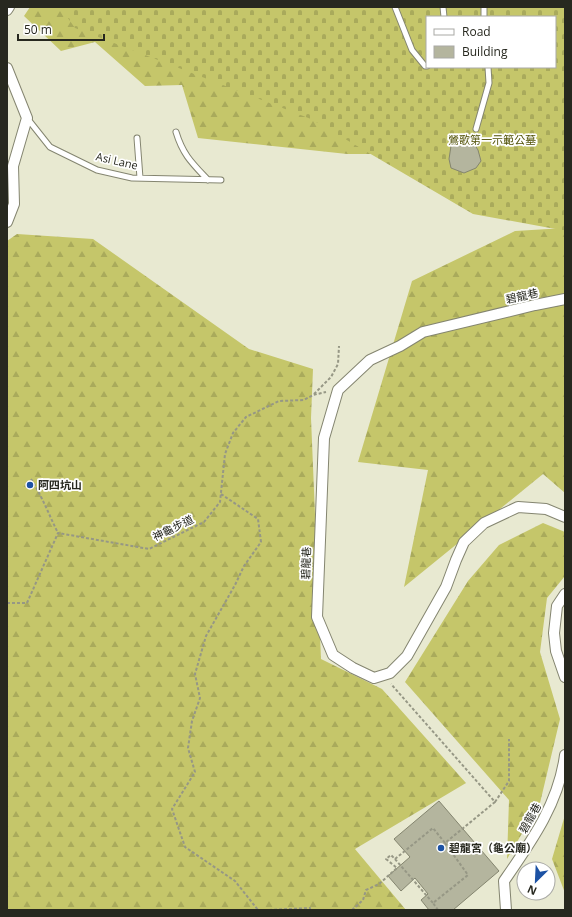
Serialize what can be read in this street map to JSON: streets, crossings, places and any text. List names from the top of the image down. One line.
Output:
{"streets":{"street":["Asi Lane","碧龍巷"],"path":["神龜步道"]},"crossings":[["碧龍巷","神龜步道"]],"parks":["鶯歌第一示範公墓"],"places":["阿四坑山","碧龍宮（龜公廟）"],"legend":["Road","Building"],"scale_bar":"50 m","north":"bottom left"}
